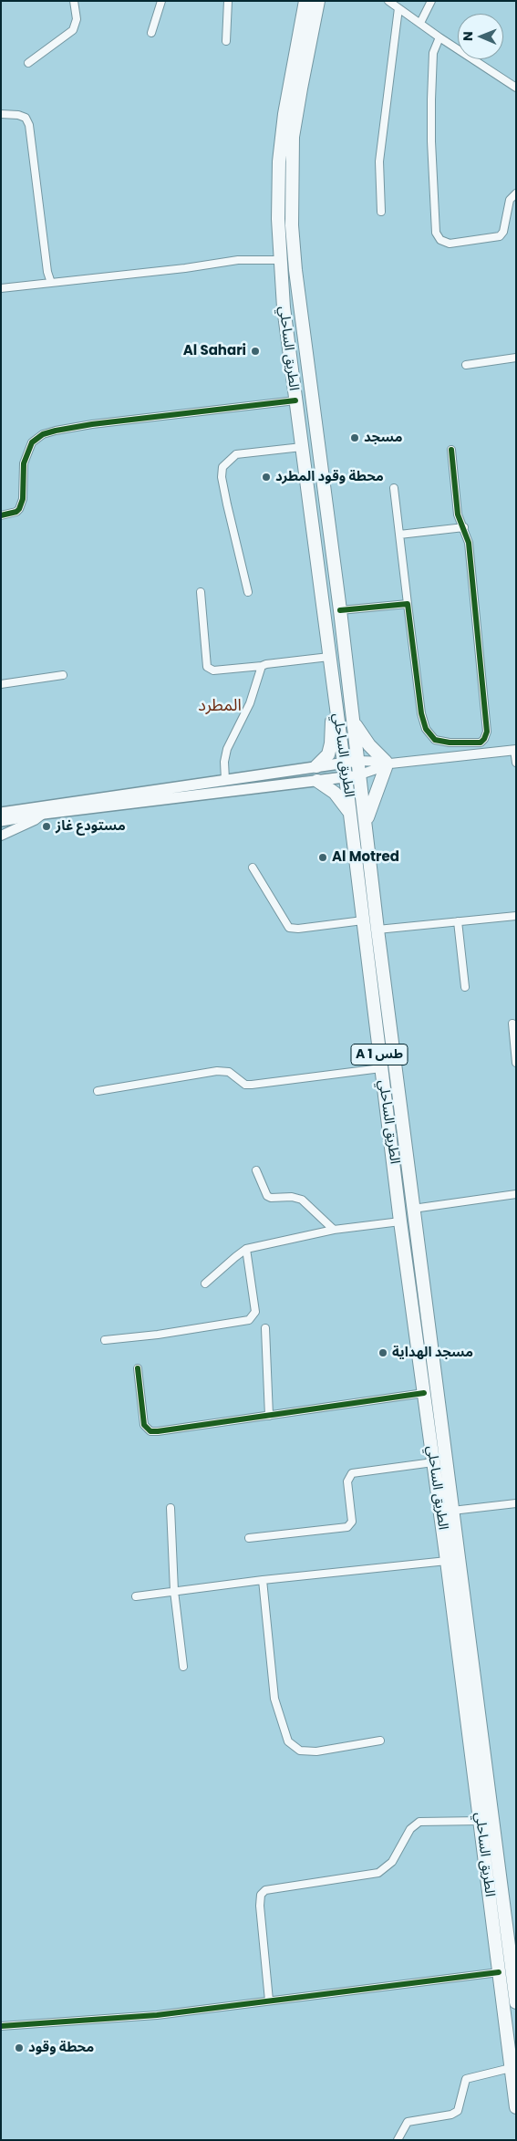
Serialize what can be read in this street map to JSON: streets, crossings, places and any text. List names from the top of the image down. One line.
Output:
{"streets":{"highway":["الطريق الساحلي","A 1 طس"]},"districts":["المطرد"],"places":["Al Sahari","مسجد","محطة وقود المطرد","مستودع غاز","Al Motred","مسجد الهداية","محطة وقود"],"north":"left"}
